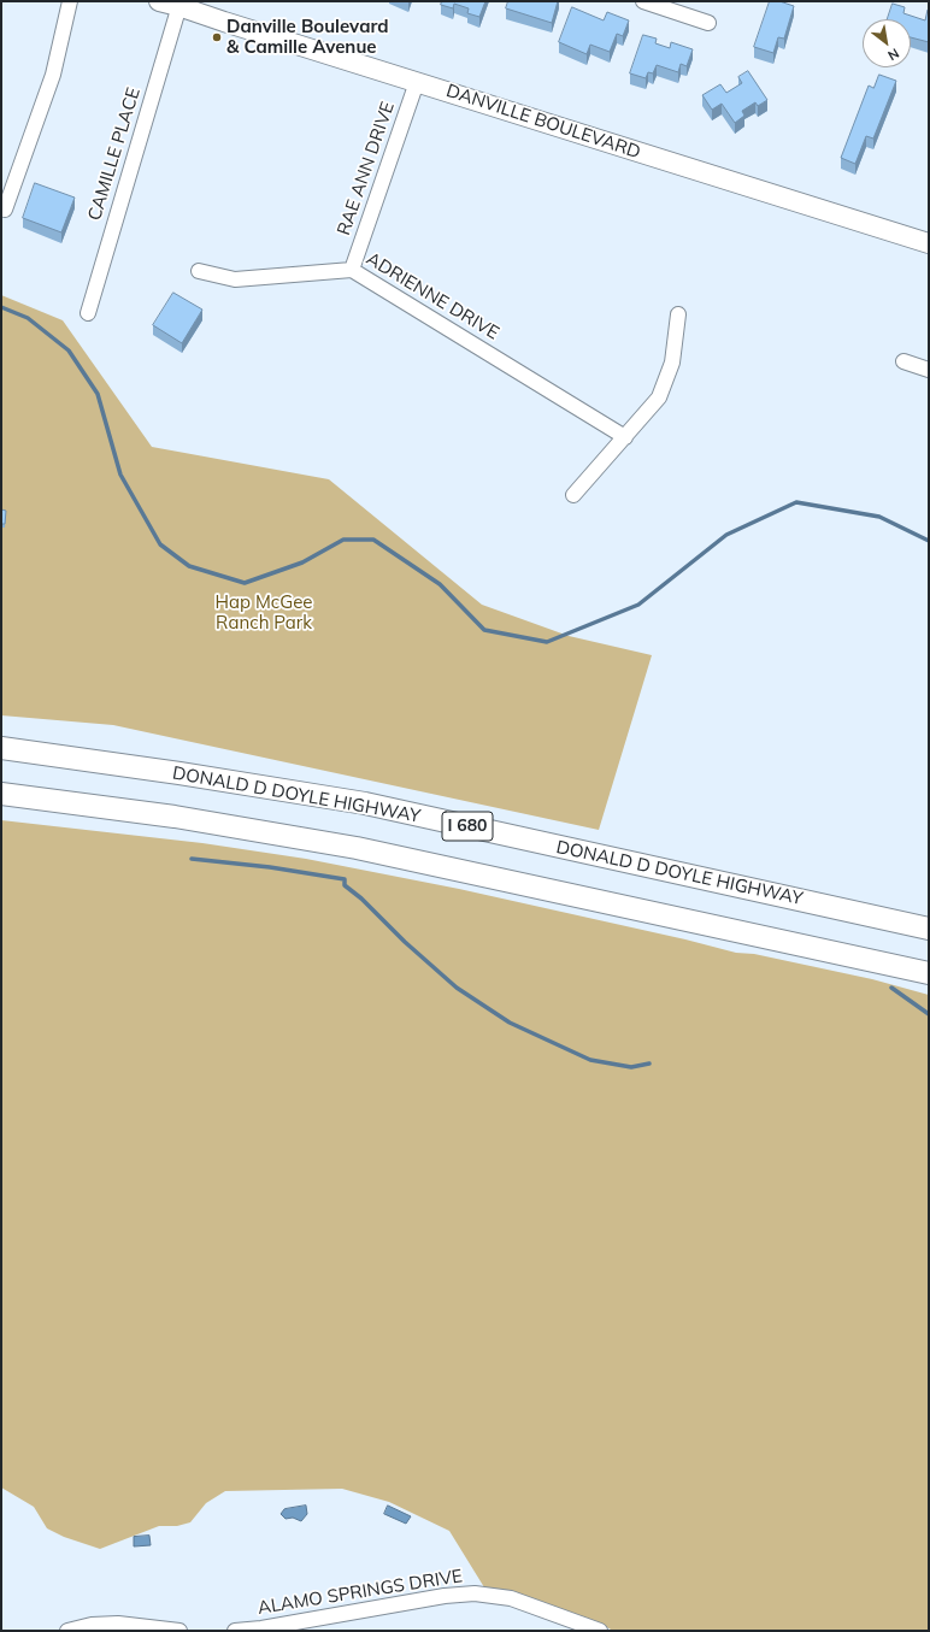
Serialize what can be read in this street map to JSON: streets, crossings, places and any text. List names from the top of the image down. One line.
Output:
{"streets":{"highway":["DONALD D DOYLE HIGHWAY","I 680"],"main road":["DANVILLE BOULEVARD"],"street":["CAMILLE PLACE","RAE ANN DRIVE","ADRIENNE DRIVE","ALAMO SPRINGS DRIVE"]},"crossings":[["DANVILLE BOULEVARD","CAMILLE PLACE"],["DANVILLE BOULEVARD","RAE ANN DRIVE"],["RAE ANN DRIVE","ADRIENNE DRIVE"]],"parks":["Hap McGee Ranch Park"],"places":["Danville Boulevard & Camille Avenue"],"north":"bottom right"}
